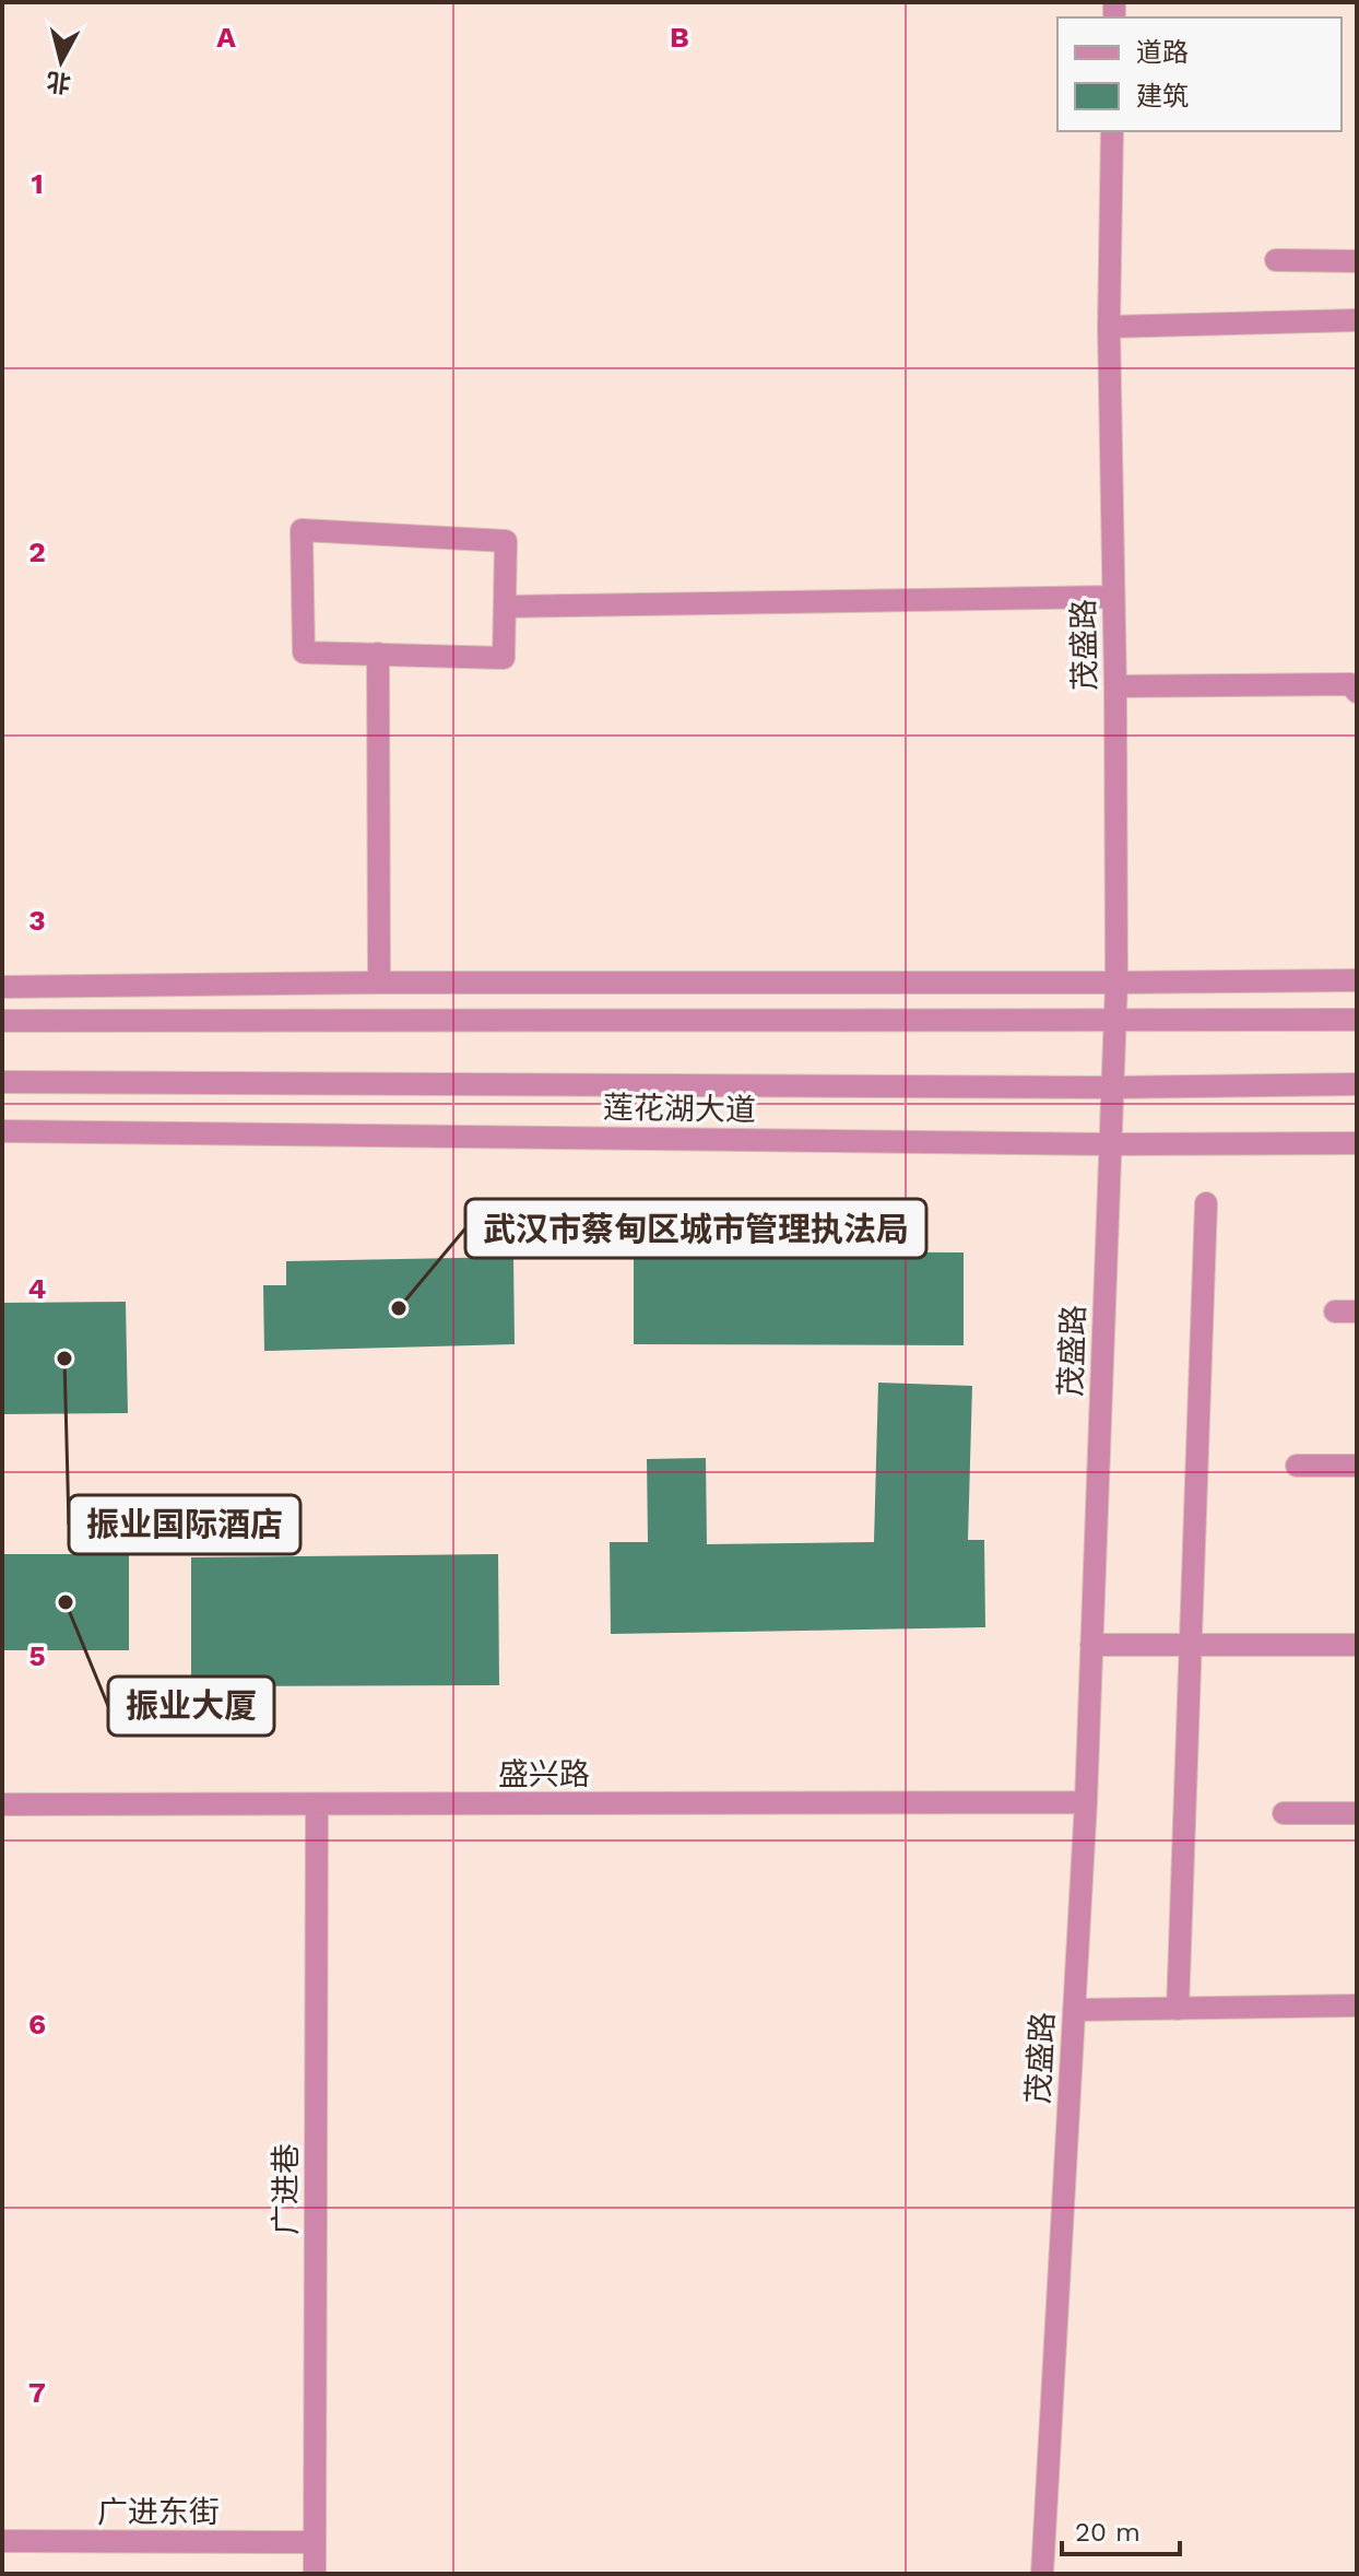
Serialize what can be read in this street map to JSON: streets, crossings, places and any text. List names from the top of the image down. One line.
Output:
{"streets":{"street":["茂盛路","莲花湖大道","盛兴路","广进巷","广进东街"]},"crossings":[["茂盛路","莲花湖大道"],["茂盛路","盛兴路"],["盛兴路","广进巷"],["广进巷","广进东街"]],"places":["武汉市蔡甸区城市管理执法局","振业国际酒店","振业大厦"],"legend":["道路","建筑"],"scale_bar":"20 m","north":"bottom","grid":{"columns":["A","B"],"rows":["1","2","3","4","5","6","7"]}}
